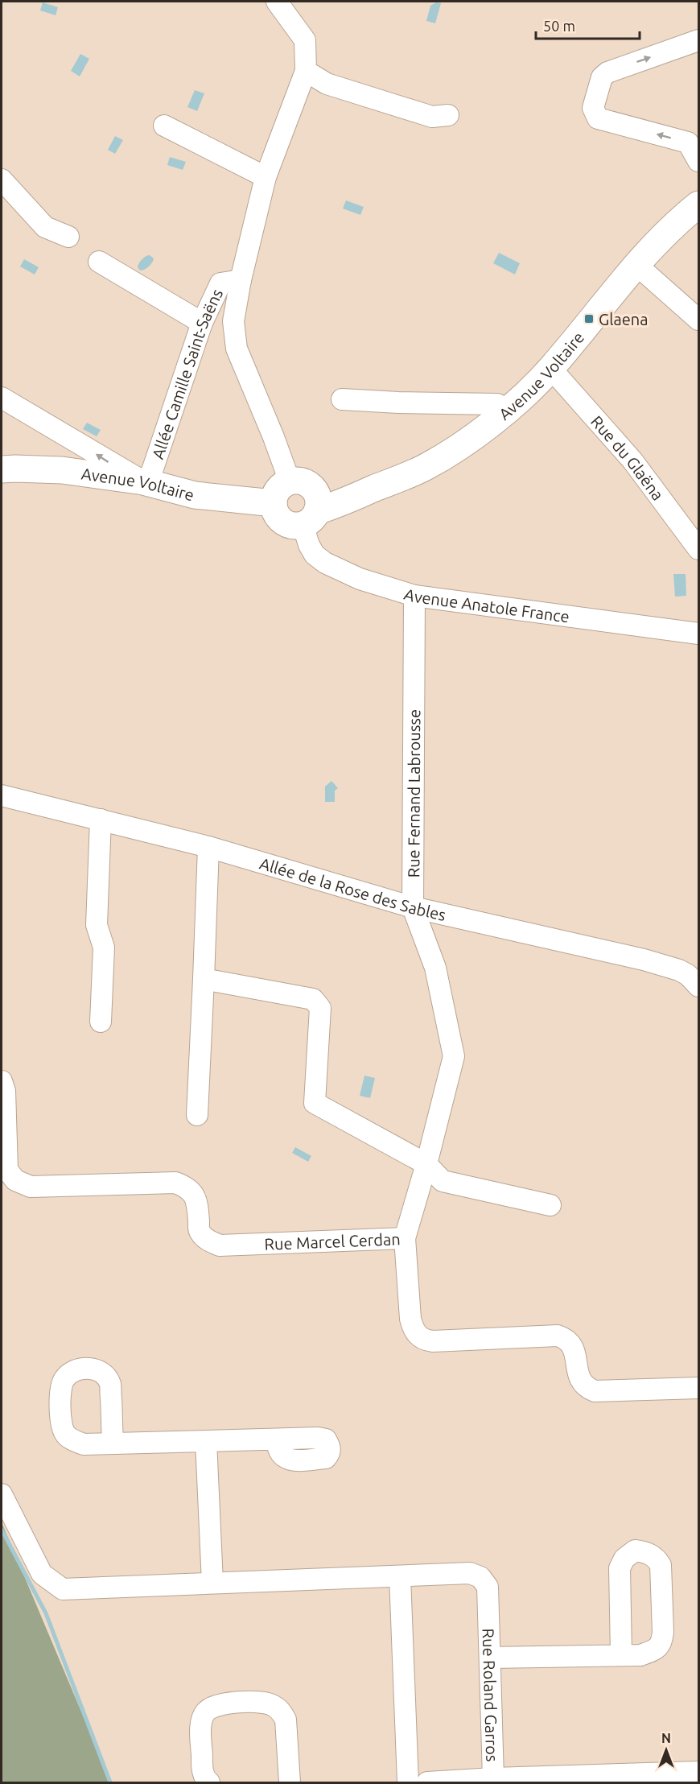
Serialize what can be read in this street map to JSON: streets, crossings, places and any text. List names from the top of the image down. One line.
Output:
{"streets":{"main road":["Avenue Voltaire"],"street":["Allée Camille Saint-Saëns","Rue du Glaëna","Avenue Anatole France","Rue Fernand Labrousse","Allée de la Rose des Sables","Rue Marcel Cerdan","Rue Roland Garros"]},"crossings":[["Avenue Voltaire","Allée Camille Saint-Saëns"],["Avenue Voltaire","Rue du Glaëna"],["Avenue Voltaire","Avenue Anatole France"],["Allée Camille Saint-Saëns","Avenue Anatole France"],["Avenue Anatole France","Rue Fernand Labrousse"],["Rue Fernand Labrousse","Allée de la Rose des Sables"],["Rue Fernand Labrousse","Rue Marcel Cerdan"]],"places":{"transit":["Glaena"]},"scale_bar":"50 m","north":"top"}
